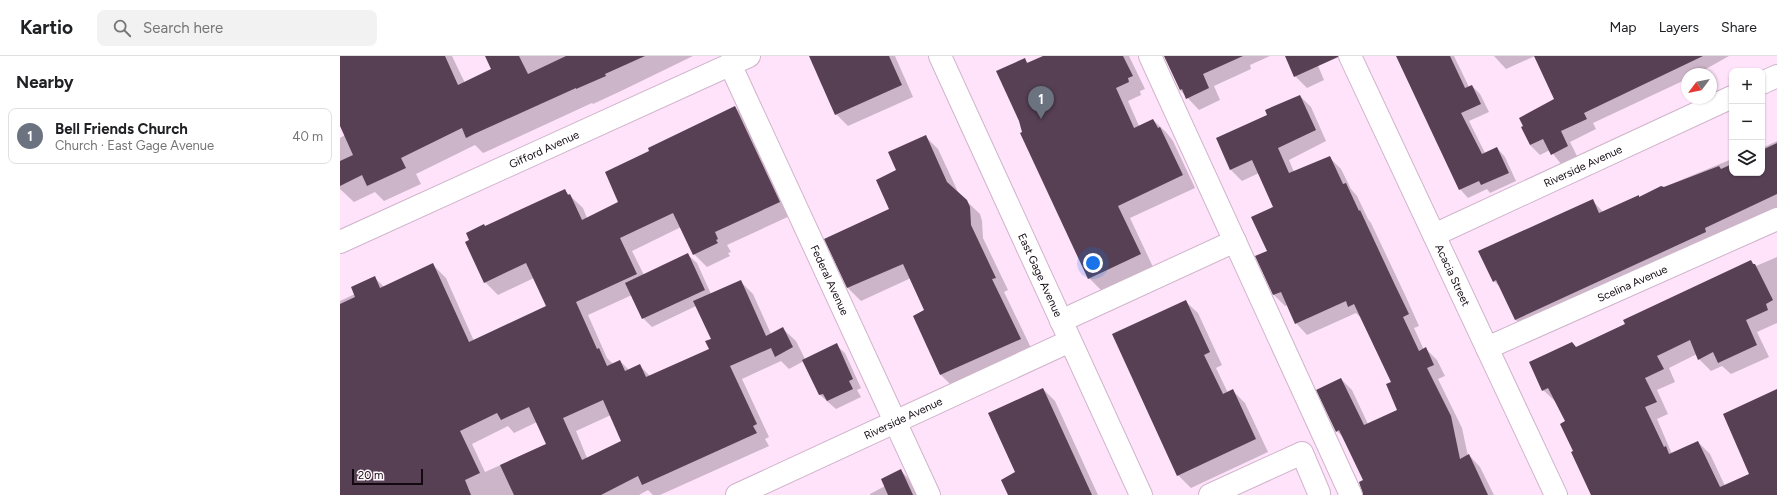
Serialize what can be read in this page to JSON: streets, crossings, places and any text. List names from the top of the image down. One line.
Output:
{"streets":{"street":["Gifford Avenue","Riverside Avenue","East Gage Avenue","Acacia Street","Federal Avenue","Scelina Avenue"]},"crossings":[["Gifford Avenue","Federal Avenue"],["Riverside Avenue","East Gage Avenue"],["Riverside Avenue","Acacia Street"],["Riverside Avenue","Federal Avenue"],["Acacia Street","Scelina Avenue"]],"scale_bar":"20 m","north":"bottom left","page":{"header":"Kartio","search":"Search here","nav":["Map","Layers","Share"],"heading":"Nearby","map_buttons":["+","−"],"pins":"1","list":[{"mark":"1","name":"Bell Friends Church","note":"Church · East Gage Avenue","value":"40 m"}],"scale":"20 m"}}
